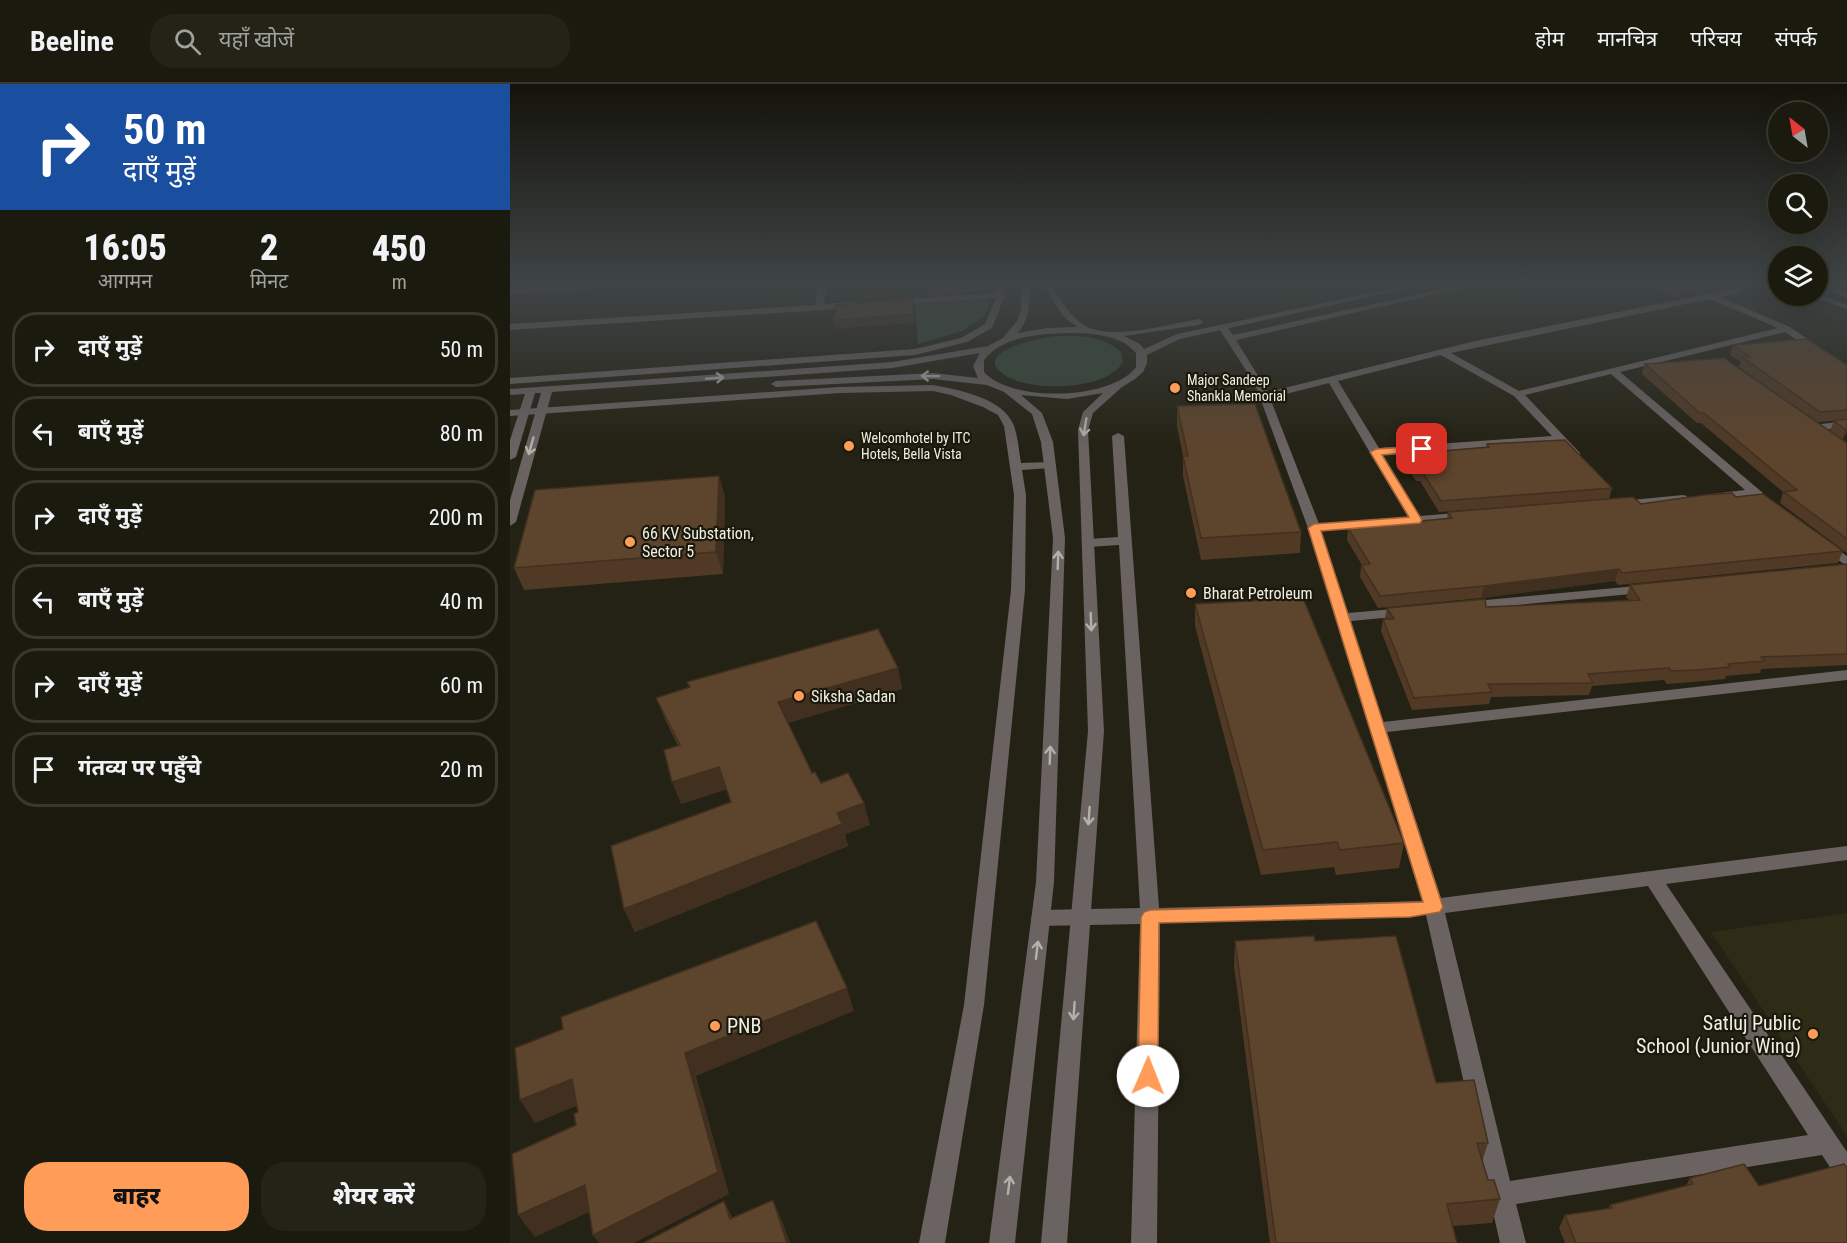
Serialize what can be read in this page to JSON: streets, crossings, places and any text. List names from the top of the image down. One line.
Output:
{"places":["Major Sandeep Shankla Memorial","Welcomhotel by ITC Hotels, Bella Vista","66 KV Substation, Sector 5","Bharat Petroleum","Siksha Sadan","PNB","Satluj Public School (Junior Wing)"],"north":"top left","page":{"header":"Beeline","search":"यहाँ खोजें","nav":["होम","मानचित्र","परिचय","संपर्क"],"turn":["50 m","दाएँ मुड़ें"],"eta":["16:05","आगमन","2","मिनट","450","m"],"list":[{"name":"दाएँ मुड़ें","value":"50 m"},{"name":"बाएँ मुड़ें","value":"80 m"},{"name":"दाएँ मुड़ें","value":"200 m"},{"name":"बाएँ मुड़ें","value":"40 m"},{"name":"दाएँ मुड़ें","value":"60 m"},{"name":"गंतव्य पर पहुँचे","value":"20 m"}],"buttons":["बाहर","शेयर करें"]}}
